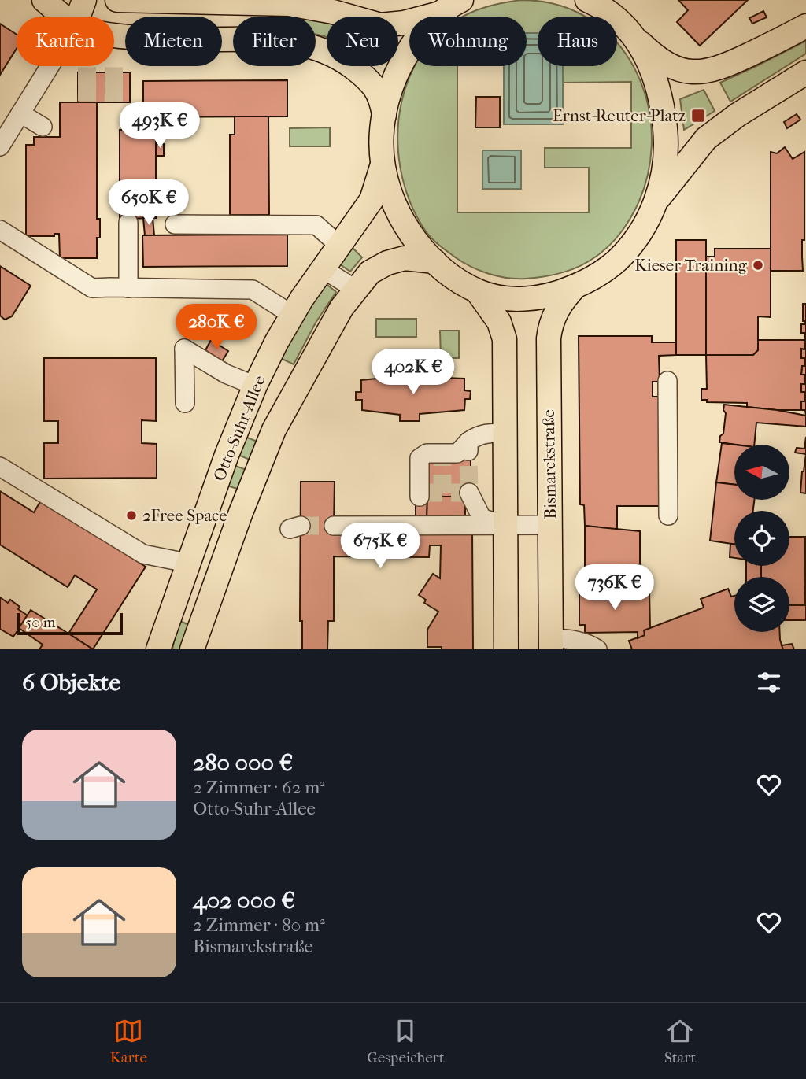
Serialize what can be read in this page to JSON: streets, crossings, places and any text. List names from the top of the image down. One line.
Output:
{"streets":{"main road":["Otto-Suhr-Allee","Bismarckstraße"]},"places":{"transit":["Ernst-Reuter-Platz"],"other":["Kieser Training","2Free Space"]},"scale_bar":"50 m","north":"left","page":{"chip":["Kaufen","Mieten","Filter","Neu","Wohnung","Haus"],"price":["493K €","650K €","280K €","402K €","675K €","736K €"],"scale":"50 m","heading":"6 Objekte","list":[{"name":"280 000 €","note":"2 Zimmer · 62 m² · Otto-Suhr-Allee"},{"name":"402 000 €","note":"2 Zimmer · 80 m² · Bismarckstraße"}],"tabs":["Karte","Gespeichert","Start"]}}
